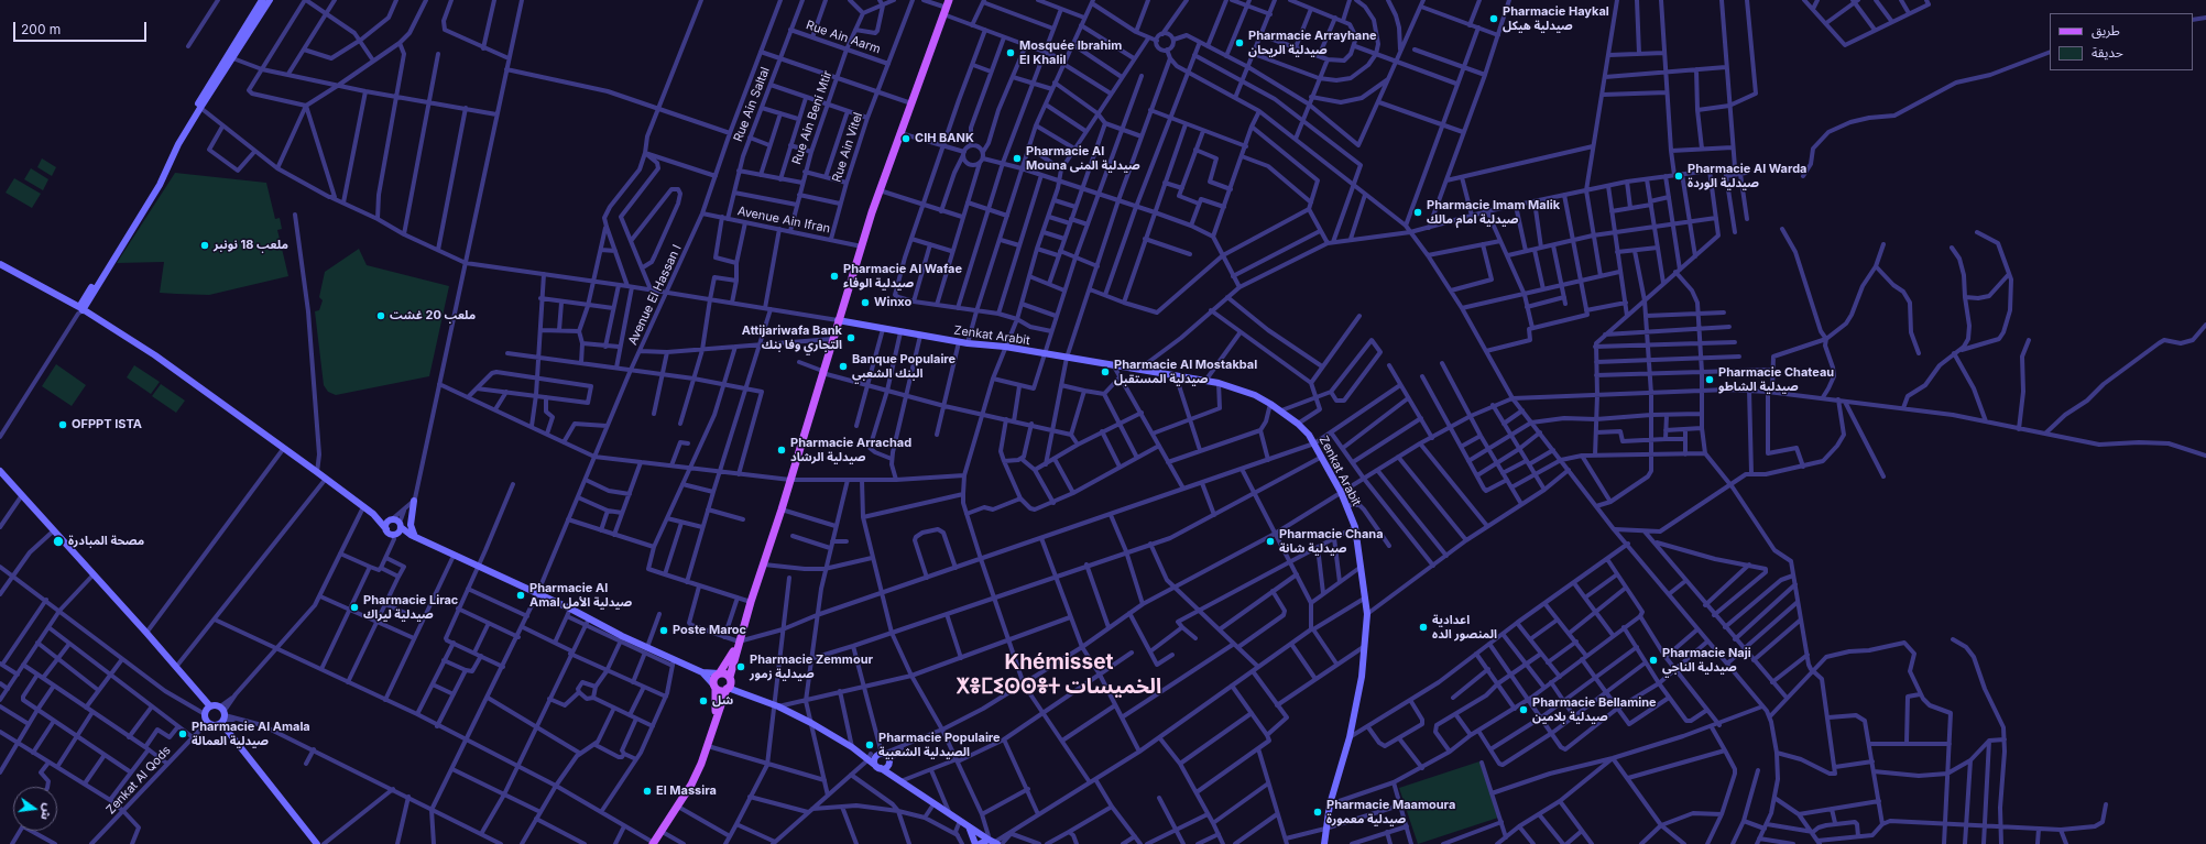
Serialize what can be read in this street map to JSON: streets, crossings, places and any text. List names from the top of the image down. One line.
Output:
{"streets":{"street":["Rue Ain Aarm","Rue Ain Saltal","Rue Ain Beni Mtir","Rue Ain Vitel","Avenue Ain Ifran","Avenue El Hassan I","Zenkat Arabit","Zenkat Al Qods"]},"crossings":[["Rue Ain Aarm","Rue Ain Saltal"],["Rue Ain Aarm","Rue Ain Beni Mtir"],["Rue Ain Aarm","Rue Ain Vitel"],["Rue Ain Saltal","Avenue Ain Ifran"],["Rue Ain Beni Mtir","Avenue Ain Ifran"],["Rue Ain Vitel","Avenue Ain Ifran"],["Avenue Ain Ifran","Avenue El Hassan I"]],"districts":["Khémisset ⵅⴻⵎⵉⵙⵙⴻⵜ الخميسات"],"places":["Pharmacie Haykal صيدلية هيكل","Pharmacie Arrayhane صيدلية الريحان","Mosquée Ibrahim El Khalil","CIH BANK","Pharmacie Al Mouna صيدلية المنى","Pharmacie Al Warda صيدلية الوردة","Pharmacie Imam Malik صيدلية امام مالك","ملعب 18 نونبر","Pharmacie Al Wafae صيدلية الوفاء","Winxo","ملعب 20 غشت","Attijariwafa Bank التجاري وفا بنك","Banque Populaire البنك الشعبي","Pharmacie Al Mostakbal صيدلية المستقبل","Pharmacie Chateau صيدلية الشاطو","OFPPT ISTA","Pharmacie Arrachad صيدلية الرشاد","مصحة المبادرة","Pharmacie Chana صيدلية شانة","Pharmacie Al Amal صيدلية الأمل","Pharmacie Lirac صيدلية ليراك","اعدادية المنصور الده","Poste Maroc","Pharmacie Naji صيدلية الناجي","Pharmacie Zemmour صيدلية زمور","شل","Pharmacie Bellamine صيدلية بلامين","Pharmacie Al Amala صيدلية العمالة","Pharmacie Populaire الصيدلية الشعبية","El Massira","Pharmacie Maamoura صيدلية معمورة"],"legend":["طريق","حديقة"],"scale_bar":"200 m","north":"right"}
